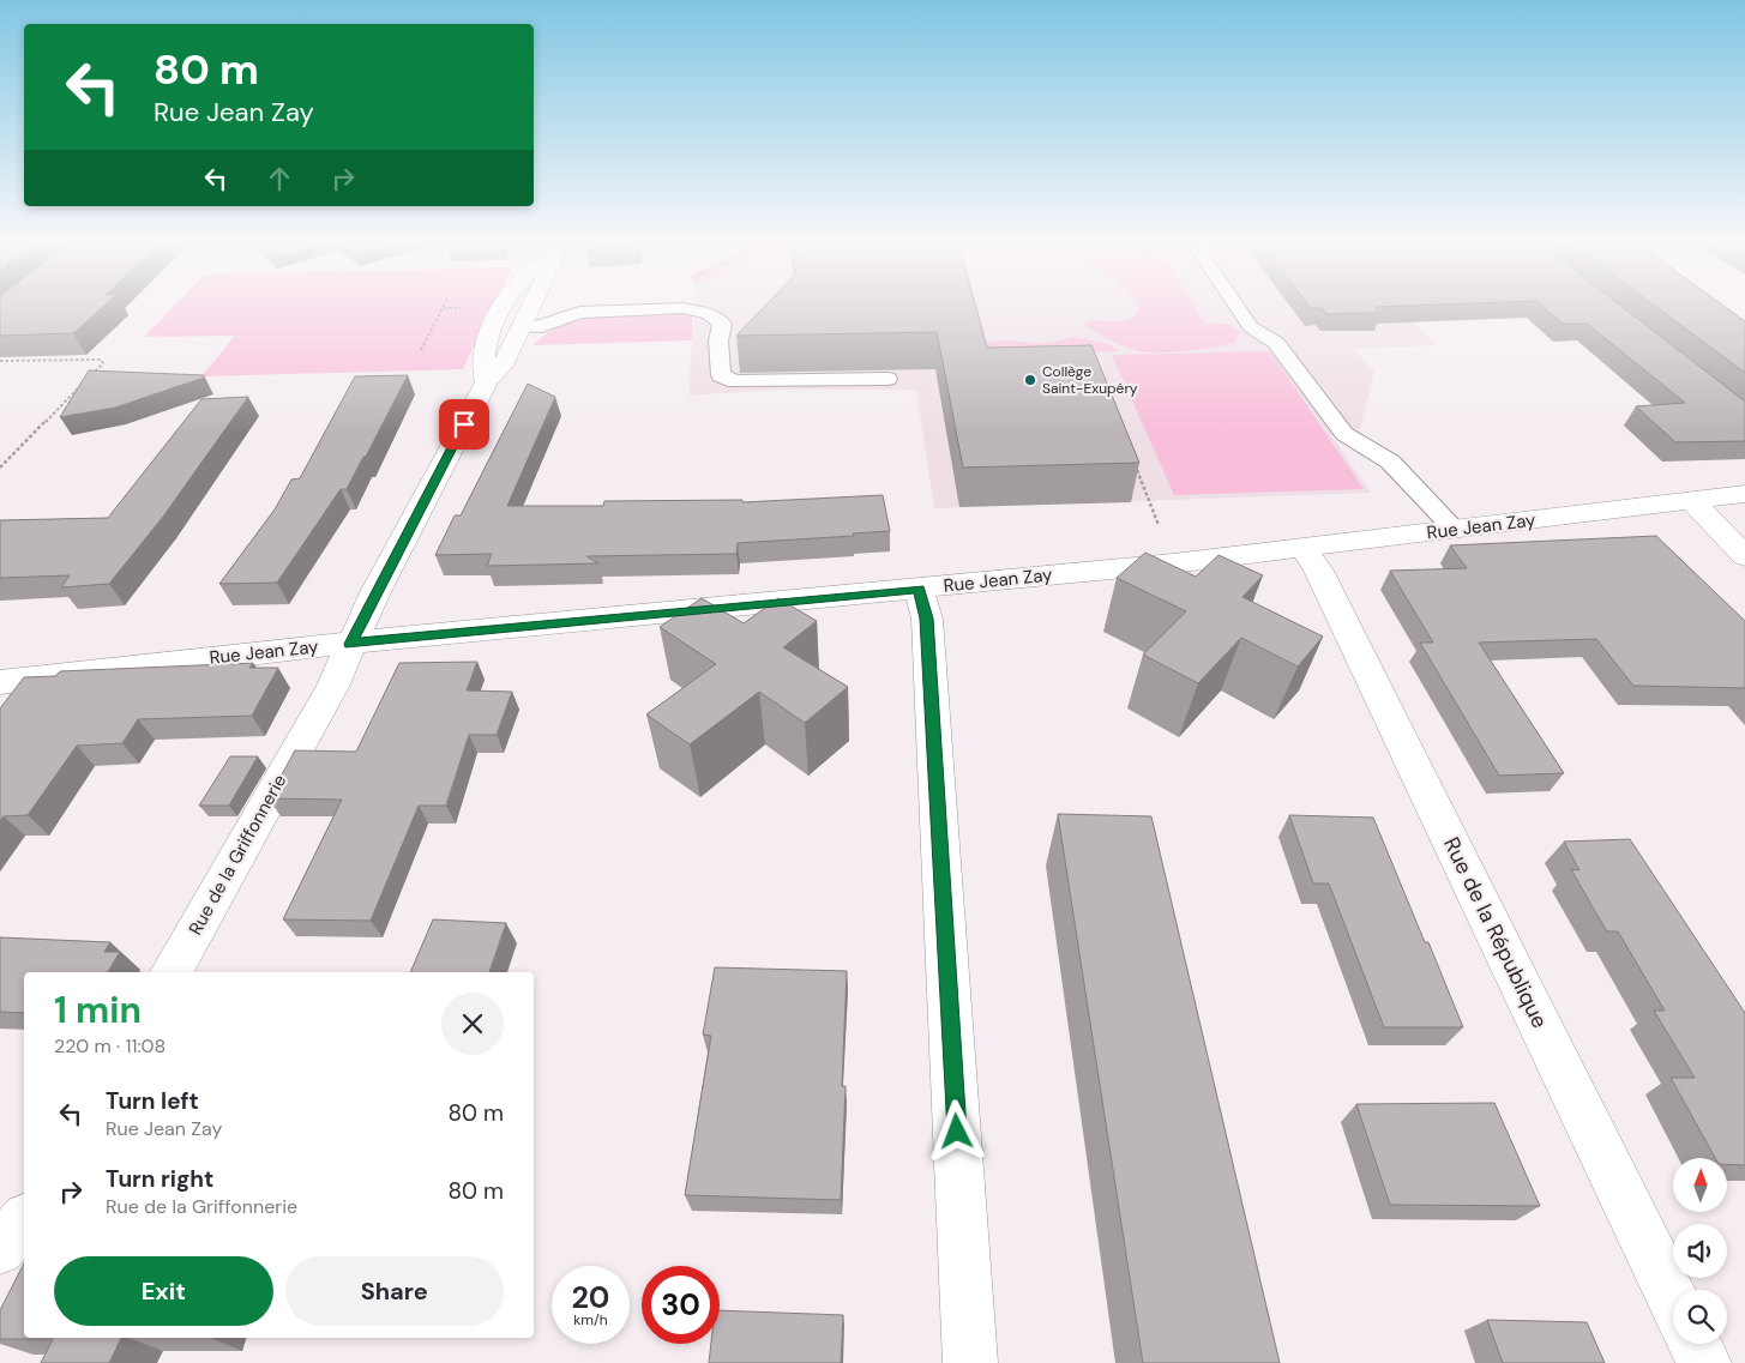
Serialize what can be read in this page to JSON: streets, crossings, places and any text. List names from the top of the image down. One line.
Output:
{"streets":{"street":["Rue Jean Zay","Rue de la Griffonnerie","Rue de la République"]},"crossings":[["Rue Jean Zay","Rue de la Griffonnerie"],["Rue Jean Zay","Rue de la République"]],"places":["Collège Saint-Exupéry"],"north":"top","page":{"turn":["80 m","Rue Jean Zay"],"heading":["1 min","220 m · 11:08"],"list":[{"name":"Turn left","note":"Rue Jean Zay","value":"80 m"},{"name":"Turn right","note":"Rue de la Griffonnerie","value":"80 m"}],"buttons":["Exit","Share"],"speed":"20 km/h","limit":"30"}}
